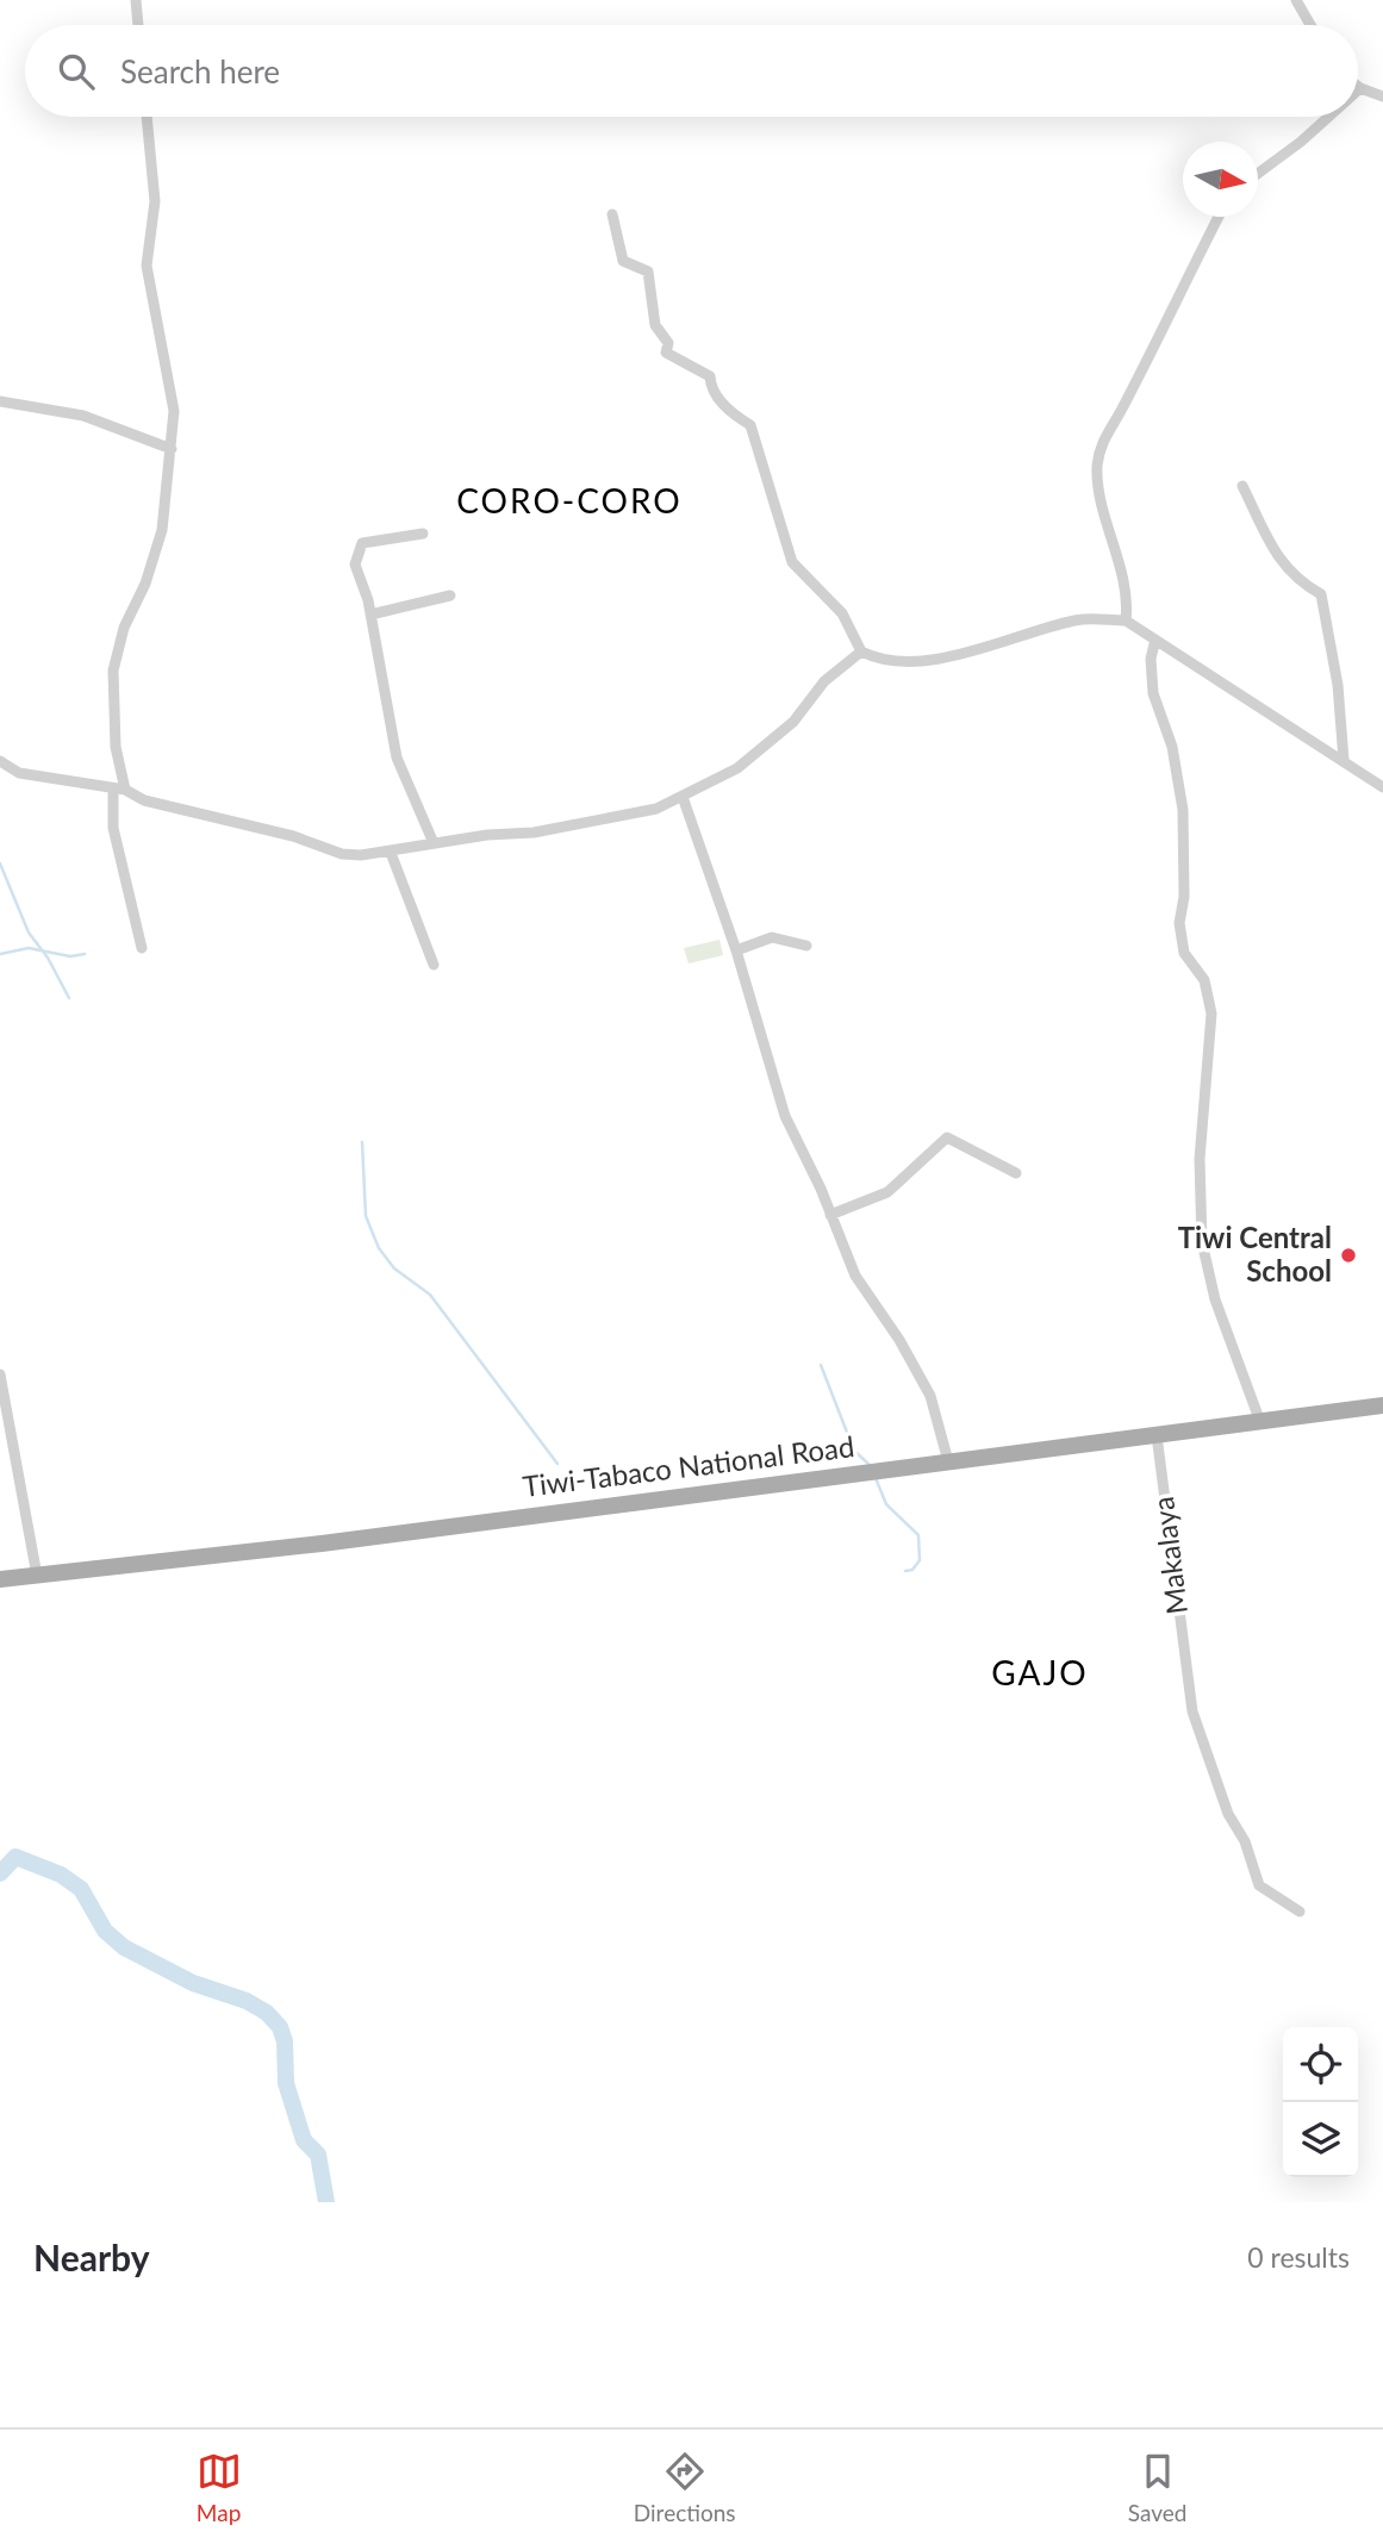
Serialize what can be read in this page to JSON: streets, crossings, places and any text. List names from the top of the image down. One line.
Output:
{"streets":{"main road":["Tiwi-Tabaco National Road"],"street":["Makalaya"]},"crossings":[["Tiwi-Tabaco National Road","Makalaya"]],"districts":["CORO-CORO","GAJO"],"places":["Tiwi Central School"],"north":"right","page":{"search":"Search here","heading":["Nearby","0 results"],"nav":["Map","Directions","Saved"]}}
